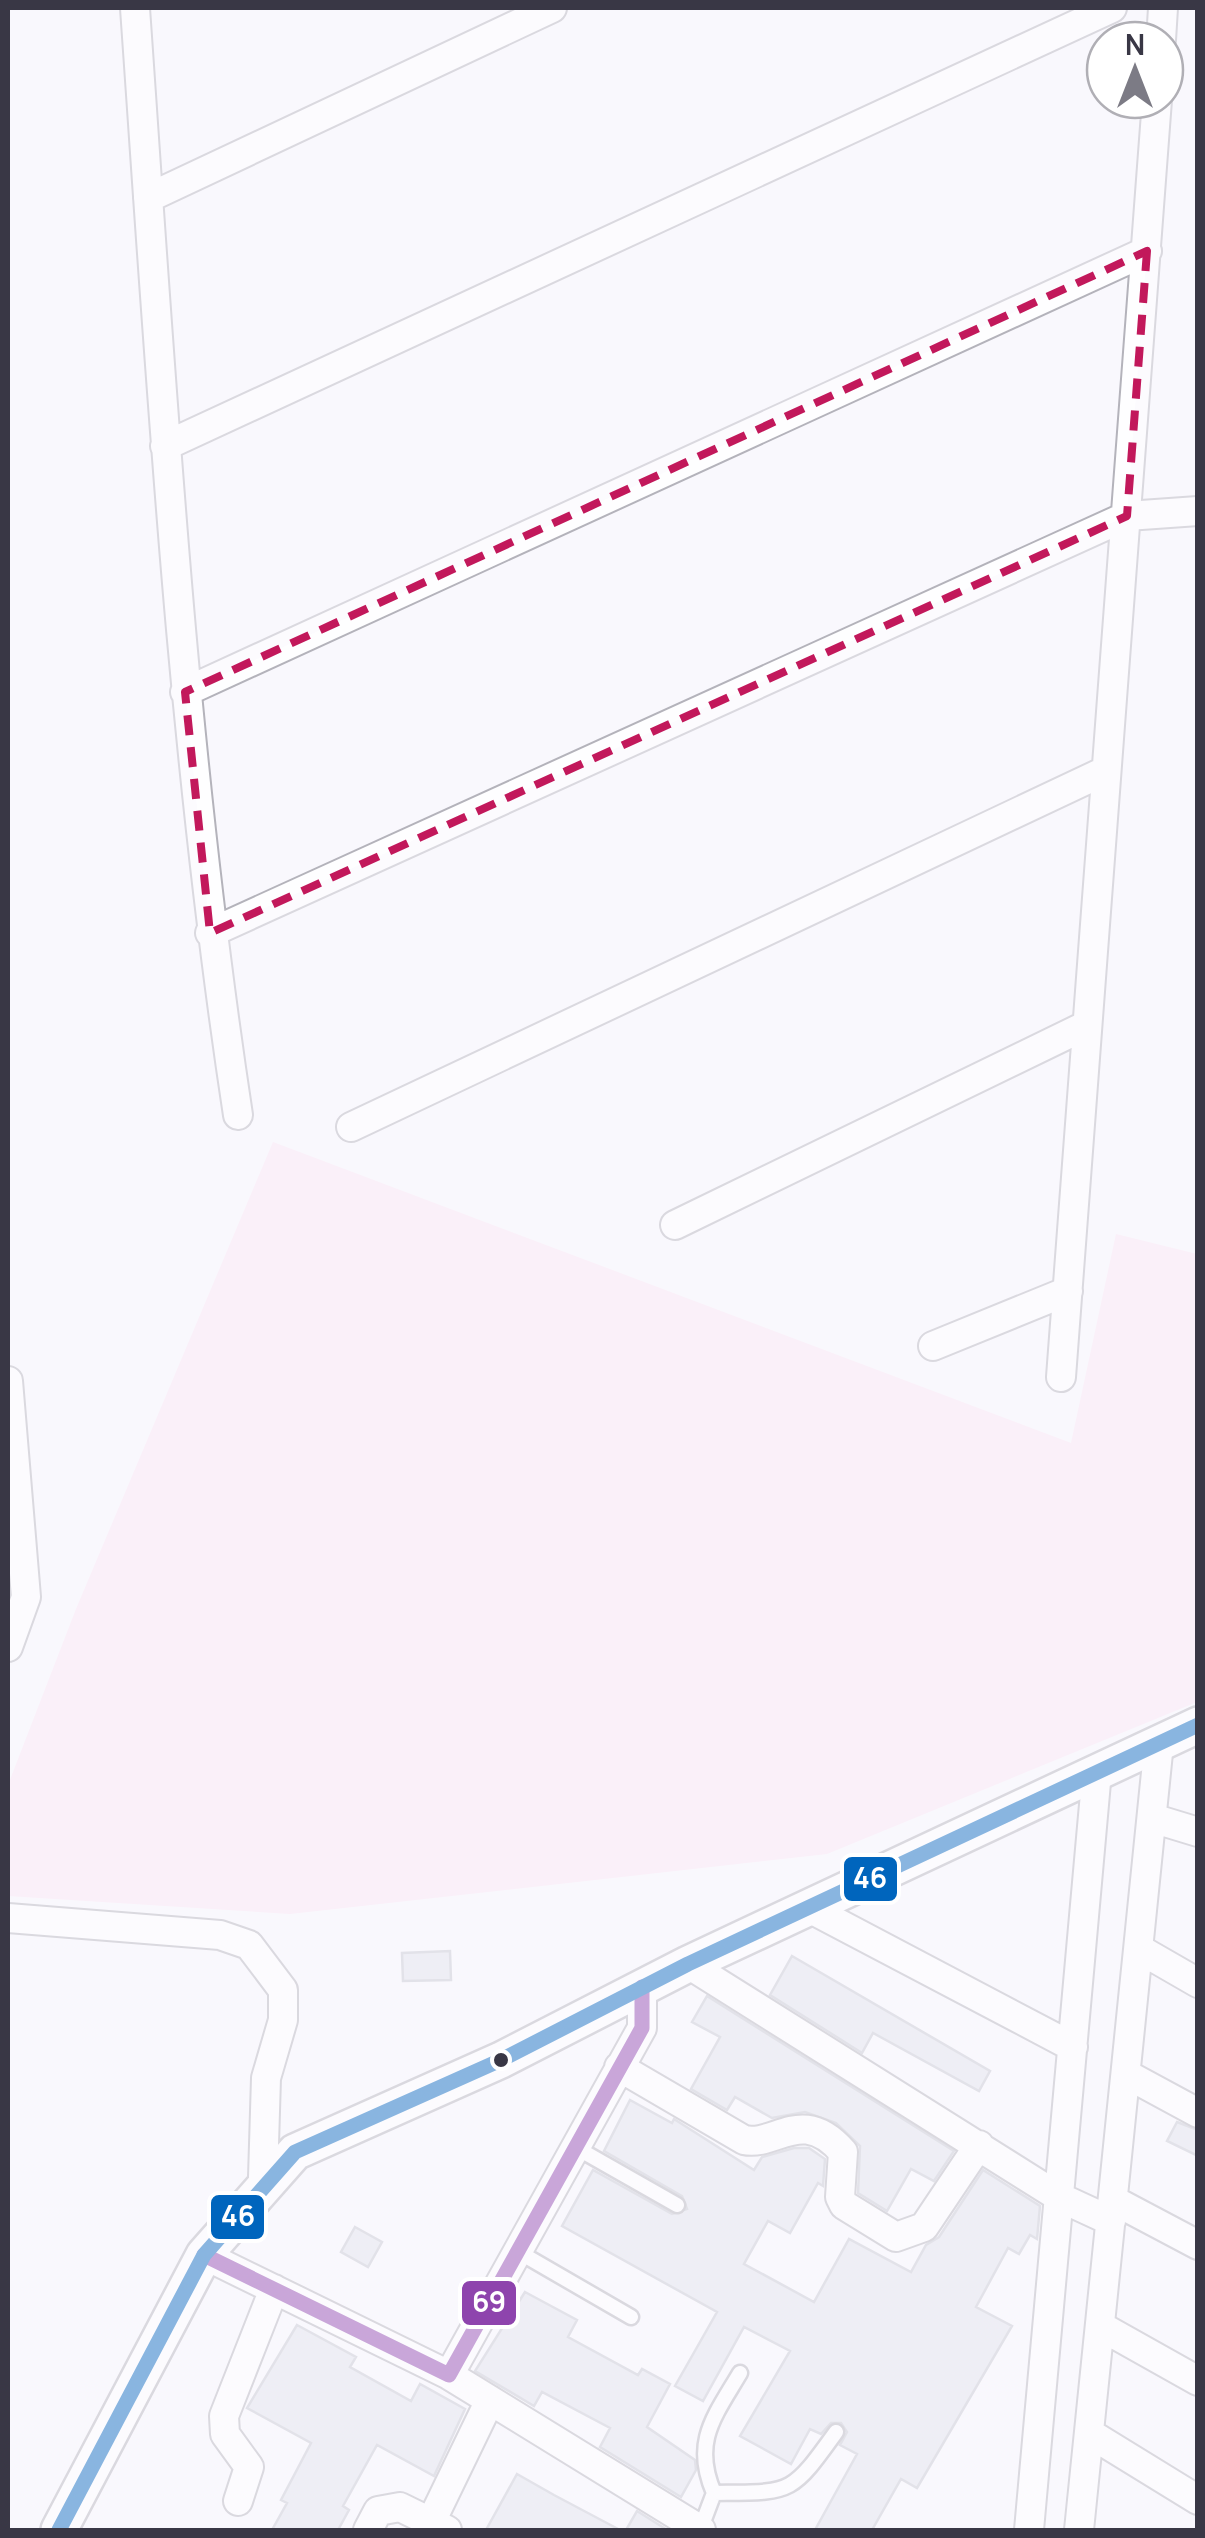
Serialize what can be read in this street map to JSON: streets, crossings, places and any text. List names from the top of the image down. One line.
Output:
{"lines":["transit line 46","transit line 69"],"north":"top"}
